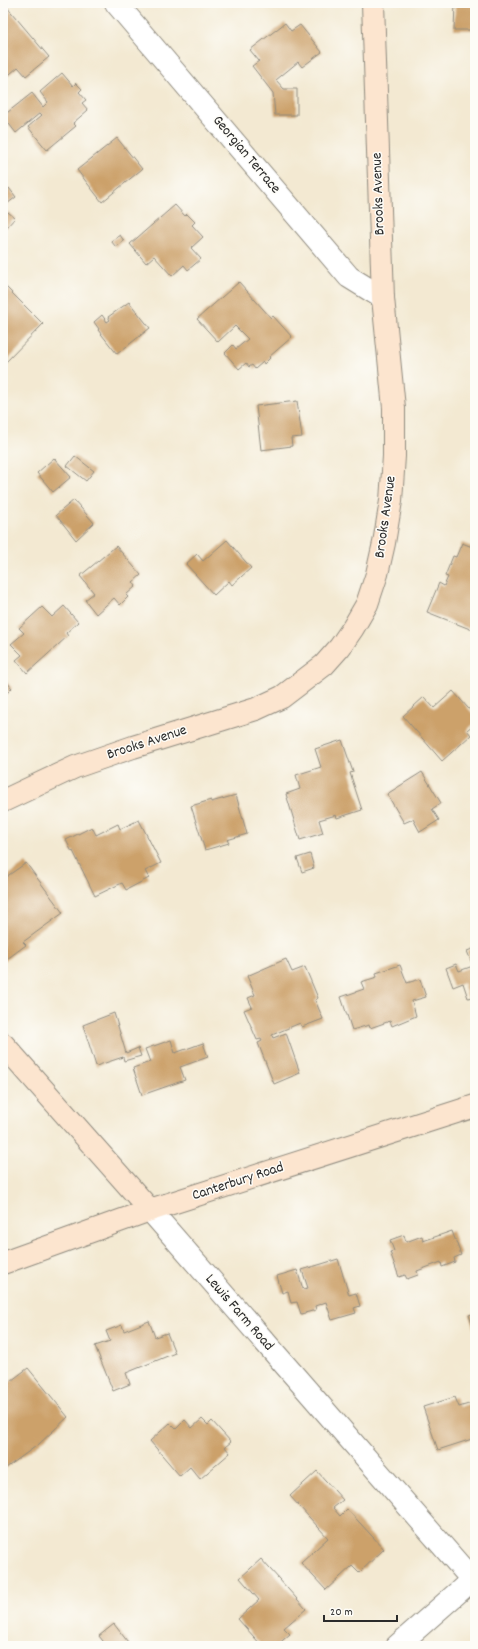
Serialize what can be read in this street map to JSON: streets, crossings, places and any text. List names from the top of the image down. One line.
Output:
{"streets":{"street":["Georgian Terrace","Brooks Avenue","Canterbury Road","Lewis Farm Road"]},"crossings":[["Georgian Terrace","Brooks Avenue"],["Canterbury Road","Lewis Farm Road"]],"scale_bar":"20 m"}
